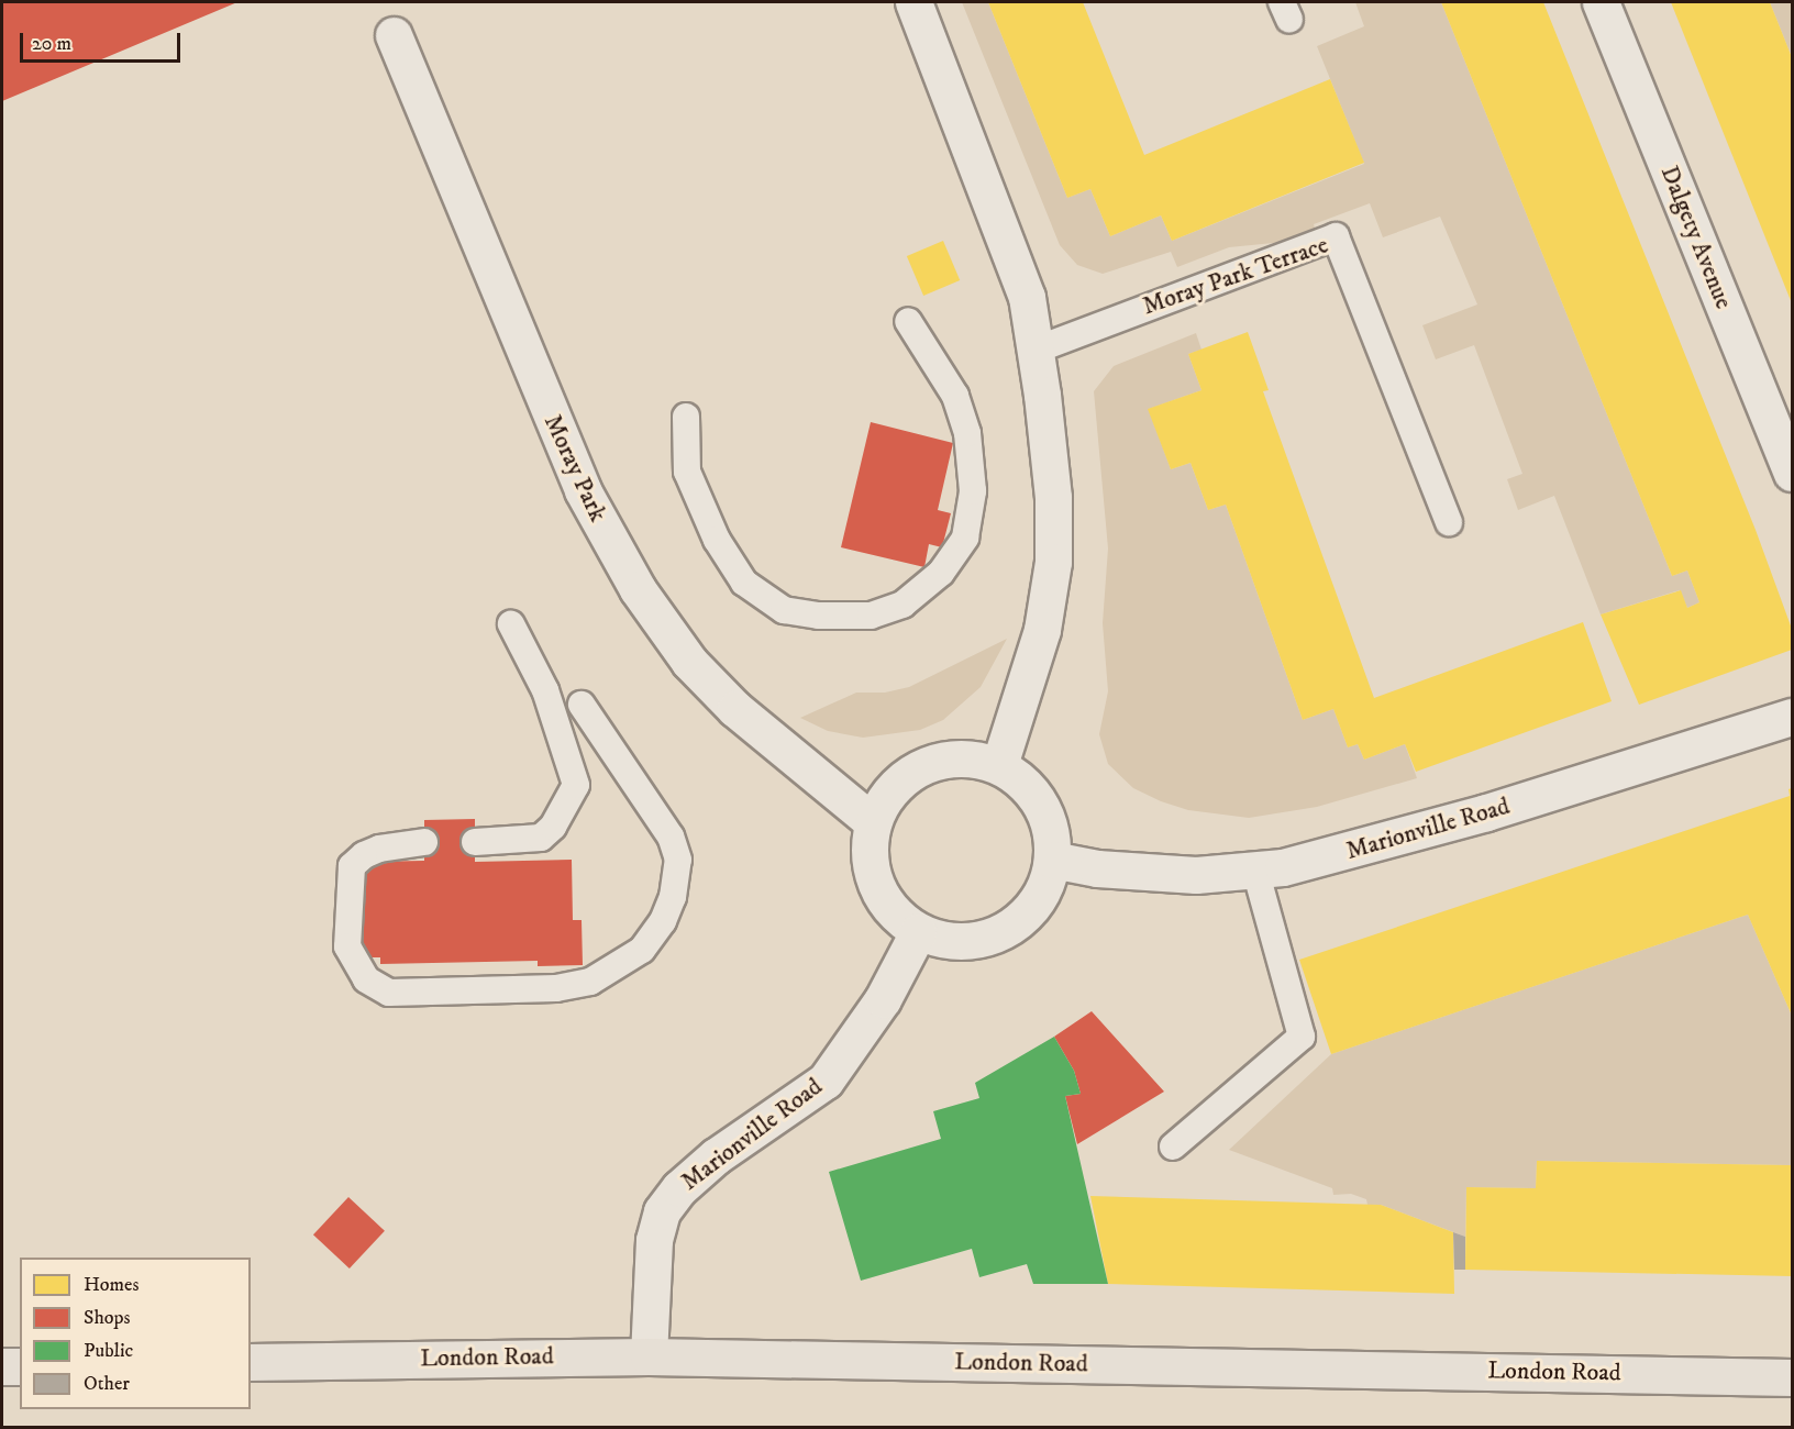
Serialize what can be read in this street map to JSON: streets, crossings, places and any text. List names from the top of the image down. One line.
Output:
{"streets":{"main road":["London Road"],"street":["Dalgety Avenue","Moray Park","Marionville Road"],"lane":["Moray Park Terrace"]},"crossings":[["Moray Park","Marionville Road"],["Marionville Road","London Road"]],"legend":["Homes","Shops","Public","Other"],"scale_bar":"20 m"}
